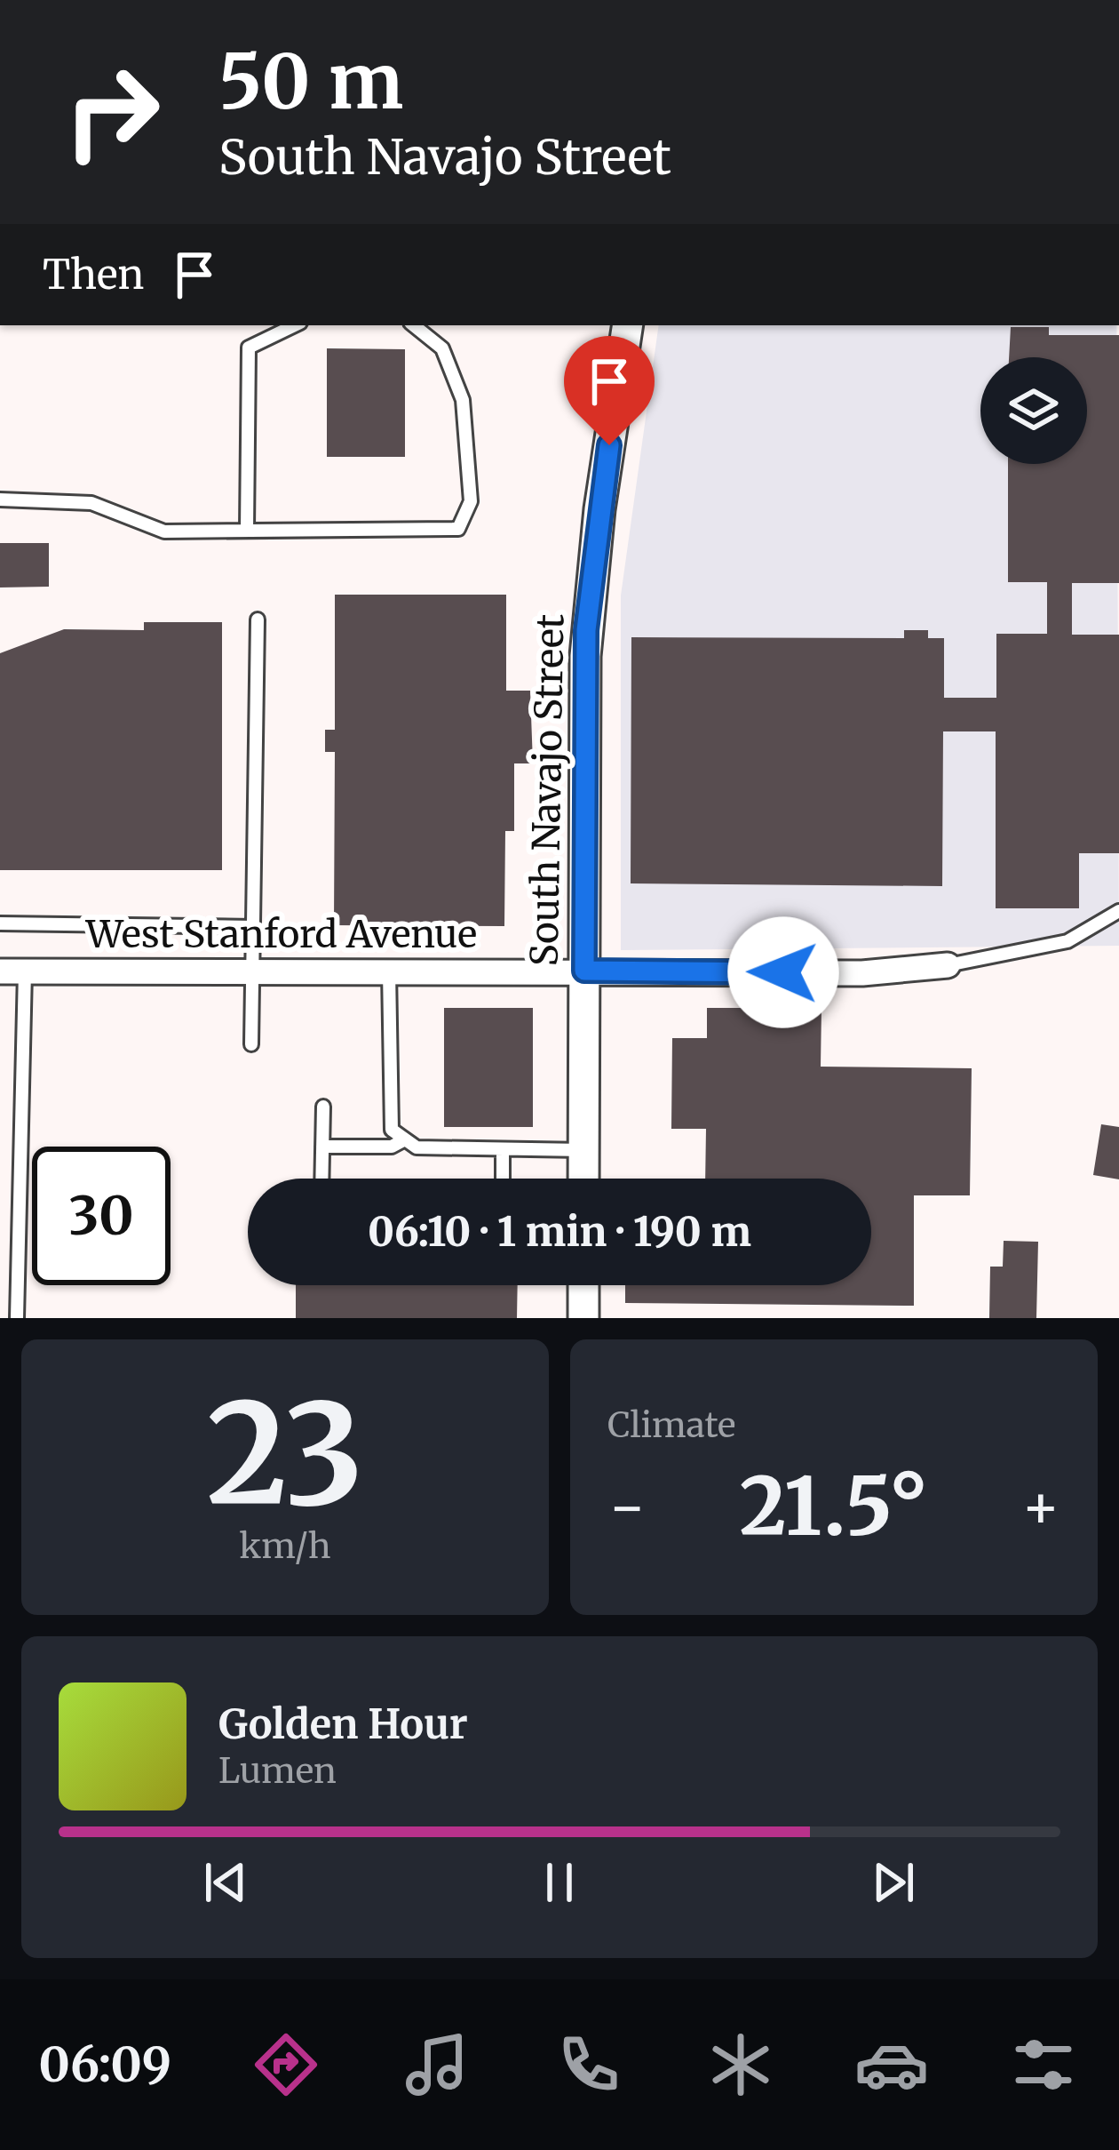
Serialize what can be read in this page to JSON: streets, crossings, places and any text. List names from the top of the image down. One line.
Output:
{"streets":{"street":["South Navajo Street","West Stanford Avenue"]},"crossings":[["South Navajo Street","West Stanford Avenue"]],"page":{"turn":["50 m","South Navajo Street"],"then":"Then","limit":"30","trip":"06:10 · 1 min · 190 m","tile":[["23","km/h"],"Climate"],"heat":["−","21.5°","+"],"song":["Golden Hour","Lumen"],"tabs":"06:09"}}
